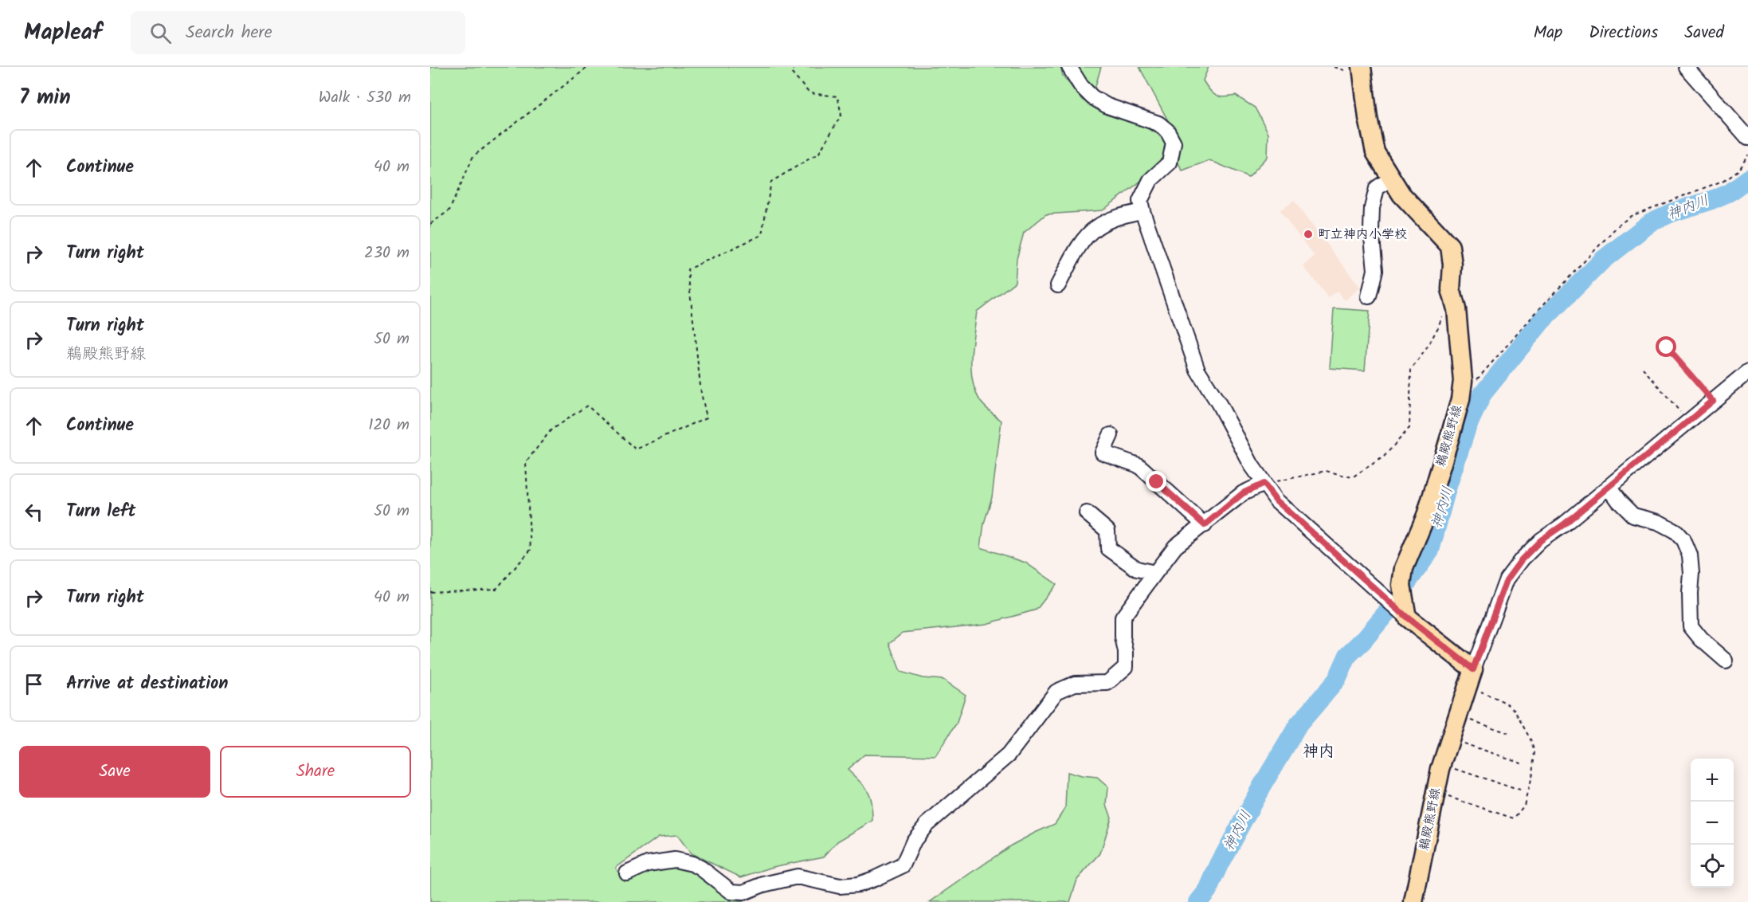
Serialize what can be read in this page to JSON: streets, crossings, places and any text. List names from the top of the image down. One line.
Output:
{"streets":{"main road":["鵜殿熊野線"]},"districts":["神内"],"water":["神内川"],"places":["町立神内小学校"],"page":{"header":"Mapleaf","search":"Search here","nav":["Map","Directions","Saved"],"heading":["7 min","Walk · 530 m"],"list":[["Continue","40 m"],["Turn right","230 m"],["Turn right","鵜殿熊野線","50 m"],["Continue","120 m"],["Turn left","50 m"],["Turn right","40 m"],"Arrive at destination"],"buttons":["Save","Share"],"map_buttons":["+","−"]}}
